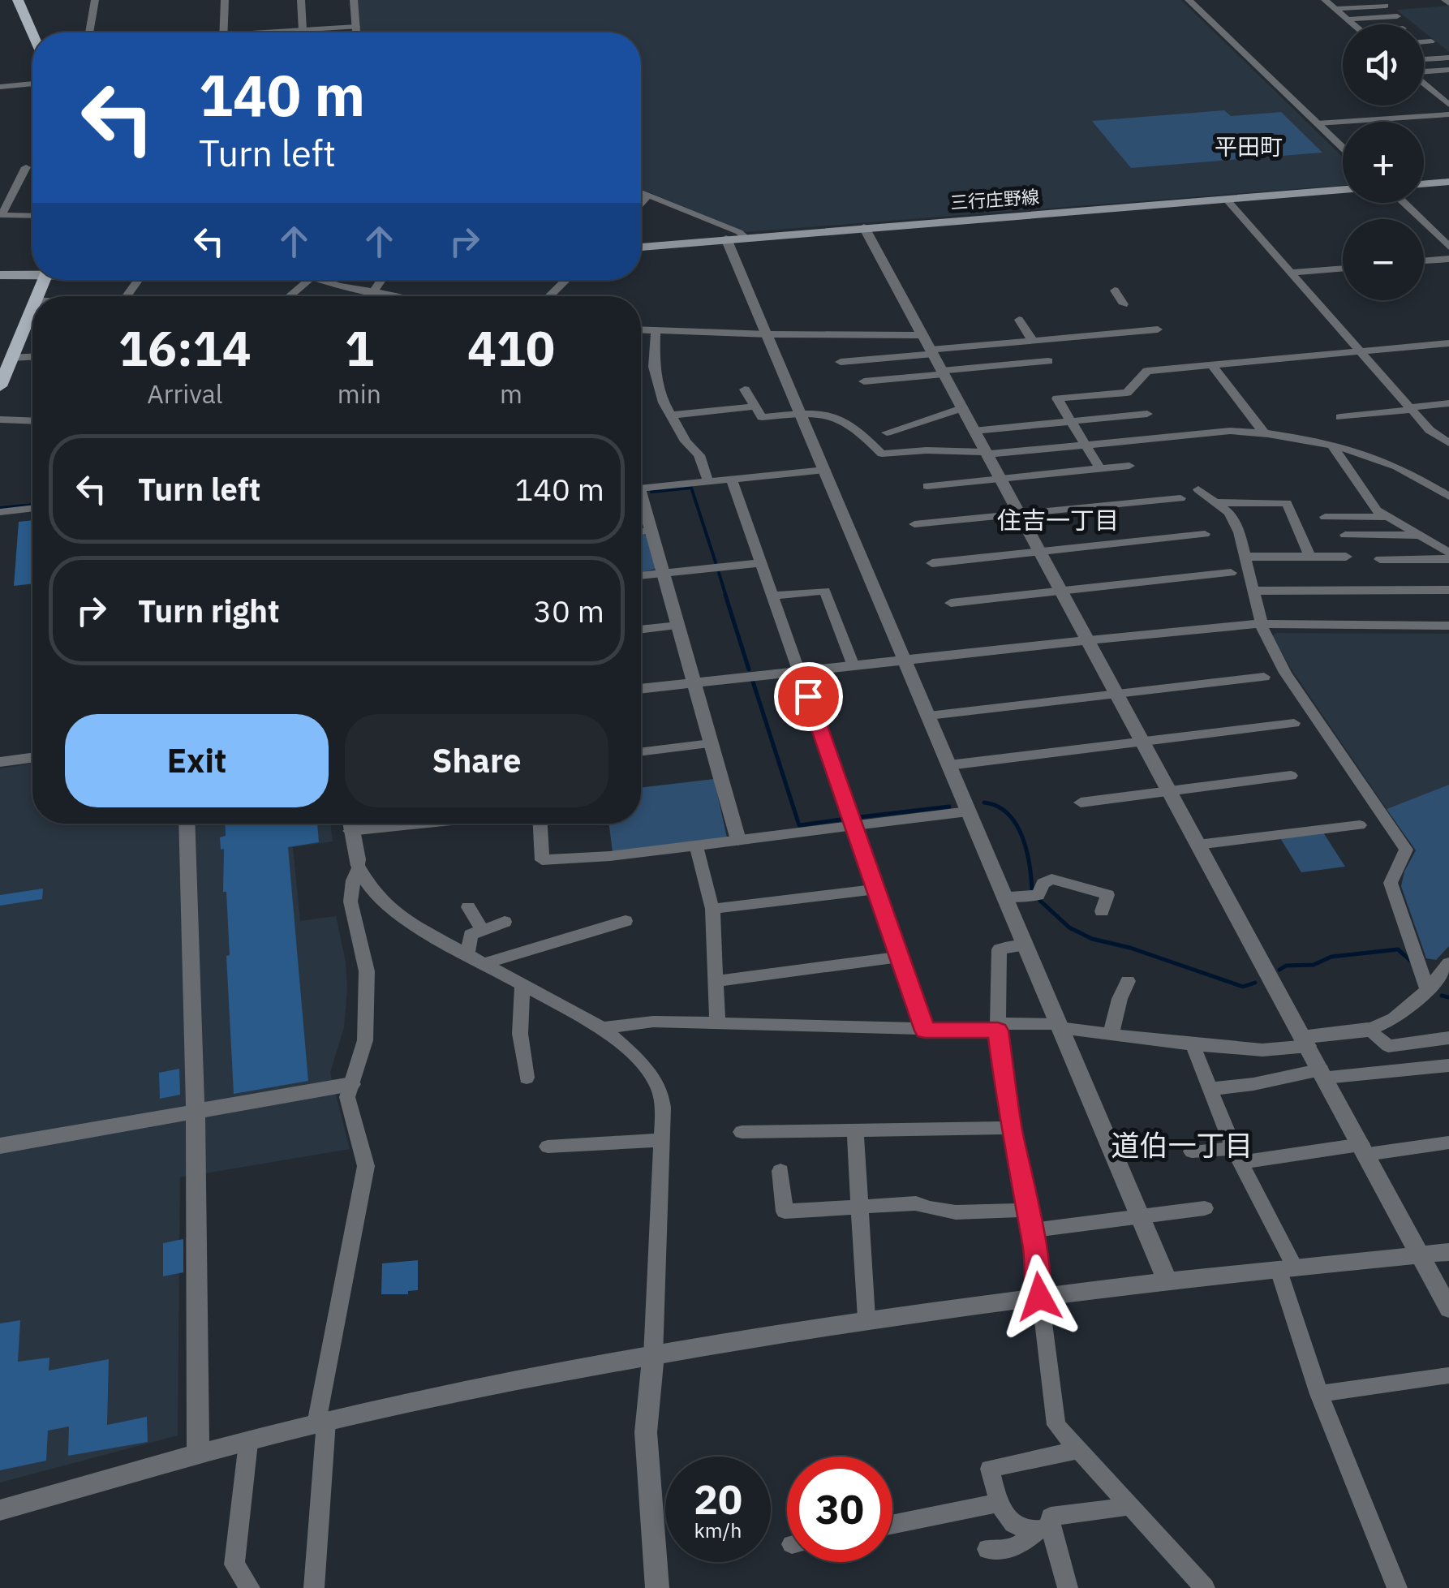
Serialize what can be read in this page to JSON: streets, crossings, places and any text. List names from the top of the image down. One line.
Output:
{"streets":{"main road":["三行庄野線"]},"districts":["平田町","住吉一丁目","道伯一丁目"],"page":{"map_buttons":["+","−"],"turn":["140 m","Turn left"],"eta":["16:14","Arrival","1","min","410","m"],"list":[{"name":"Turn left","value":"140 m"},{"name":"Turn right","value":"30 m"}],"buttons":["Exit","Share"],"speed":"20 km/h","limit":"30"}}
